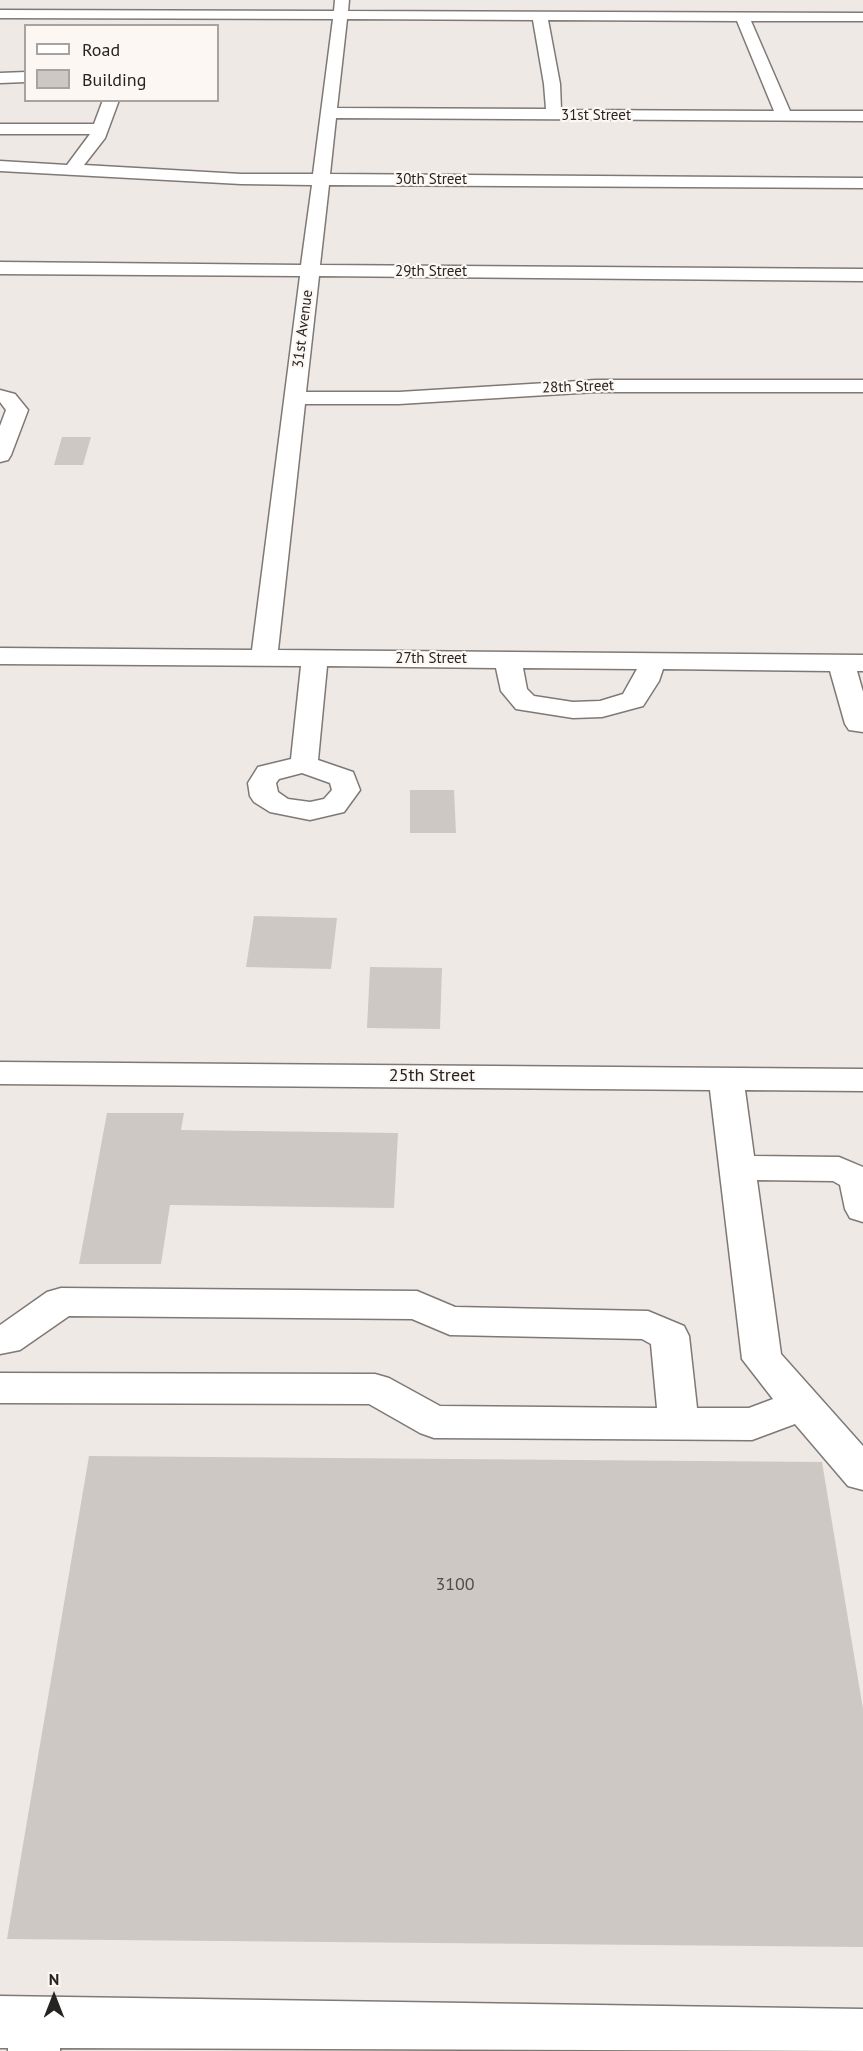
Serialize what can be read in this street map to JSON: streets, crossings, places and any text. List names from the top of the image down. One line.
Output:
{"streets":{"street":["31st Street","30th Street","29th Street","31st Avenue","28th Street","27th Street","25th Street"]},"crossings":[["31st Street","31st Avenue"],["30th Street","31st Avenue"],["29th Street","31st Avenue"],["31st Avenue","28th Street"],["31st Avenue","27th Street"]],"house_numbers":["3100"],"legend":["Road","Building"],"north":"top"}
